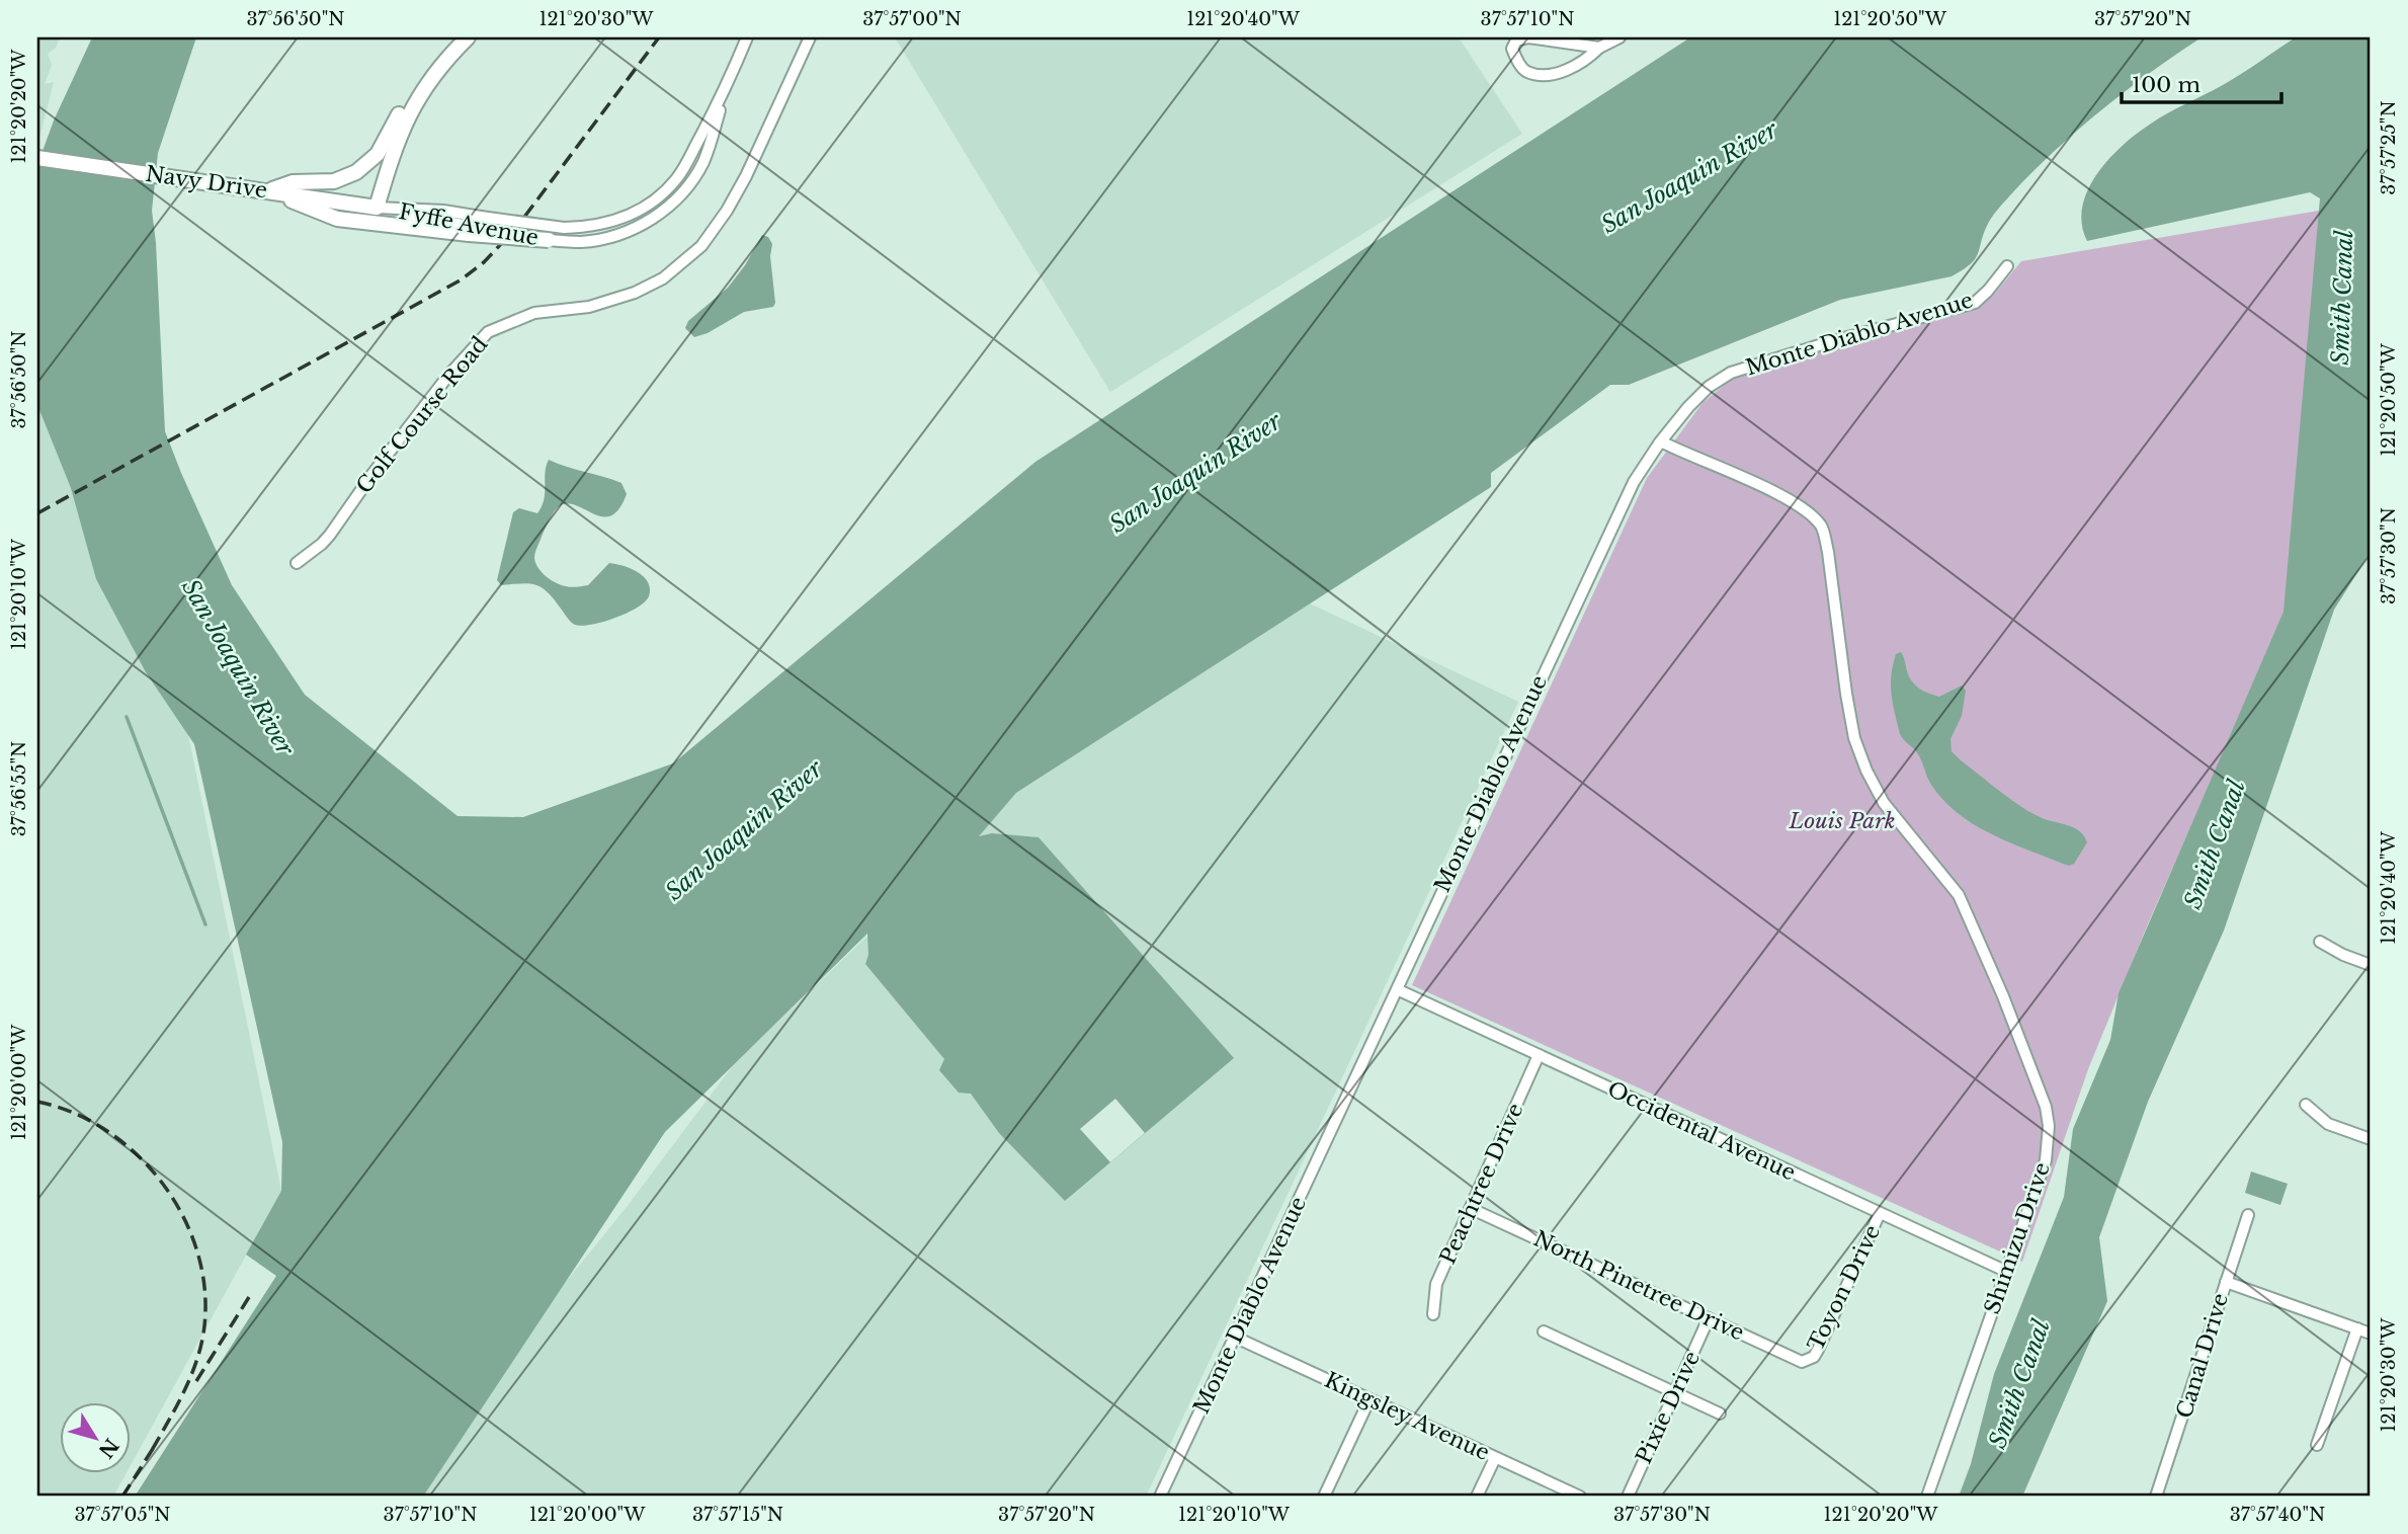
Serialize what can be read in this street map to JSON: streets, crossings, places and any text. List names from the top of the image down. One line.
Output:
{"streets":{"street":["Navy Drive","Fyffe Avenue","Monte Diablo Avenue","Golf Course Road","Occidental Avenue","Peachtree Drive","Shimizu Drive","North Pinetree Drive","Toyon Drive","Canal Drive","Pixie Drive","Kingsley Avenue"]},"crossings":[["Navy Drive","Fyffe Avenue"],["Monte Diablo Avenue","Occidental Avenue"],["Monte Diablo Avenue","Shimizu Drive"],["Monte Diablo Avenue","Kingsley Avenue"],["Occidental Avenue","Peachtree Drive"],["Occidental Avenue","Shimizu Drive"],["Occidental Avenue","Toyon Drive"],["Peachtree Drive","North Pinetree Drive"],["North Pinetree Drive","Toyon Drive"],["North Pinetree Drive","Pixie Drive"]],"water":["San Joaquin River","Smith Canal"],"parks":["Louis Park"],"scale_bar":"100 m","north":"bottom right","coordinates":["37°56'50\"N","121°20'30\"W","37°57'00\"N","121°20'40\"W","37°57'10\"N","121°20'50\"W","37°57'20\"N","121°20'20\"W","37°57'25\"N","37°57'30\"N","121°20'10\"W","37°56'55\"N","121°20'00\"W","37°57'05\"N","37°57'15\"N","37°57'40\"N"]}
